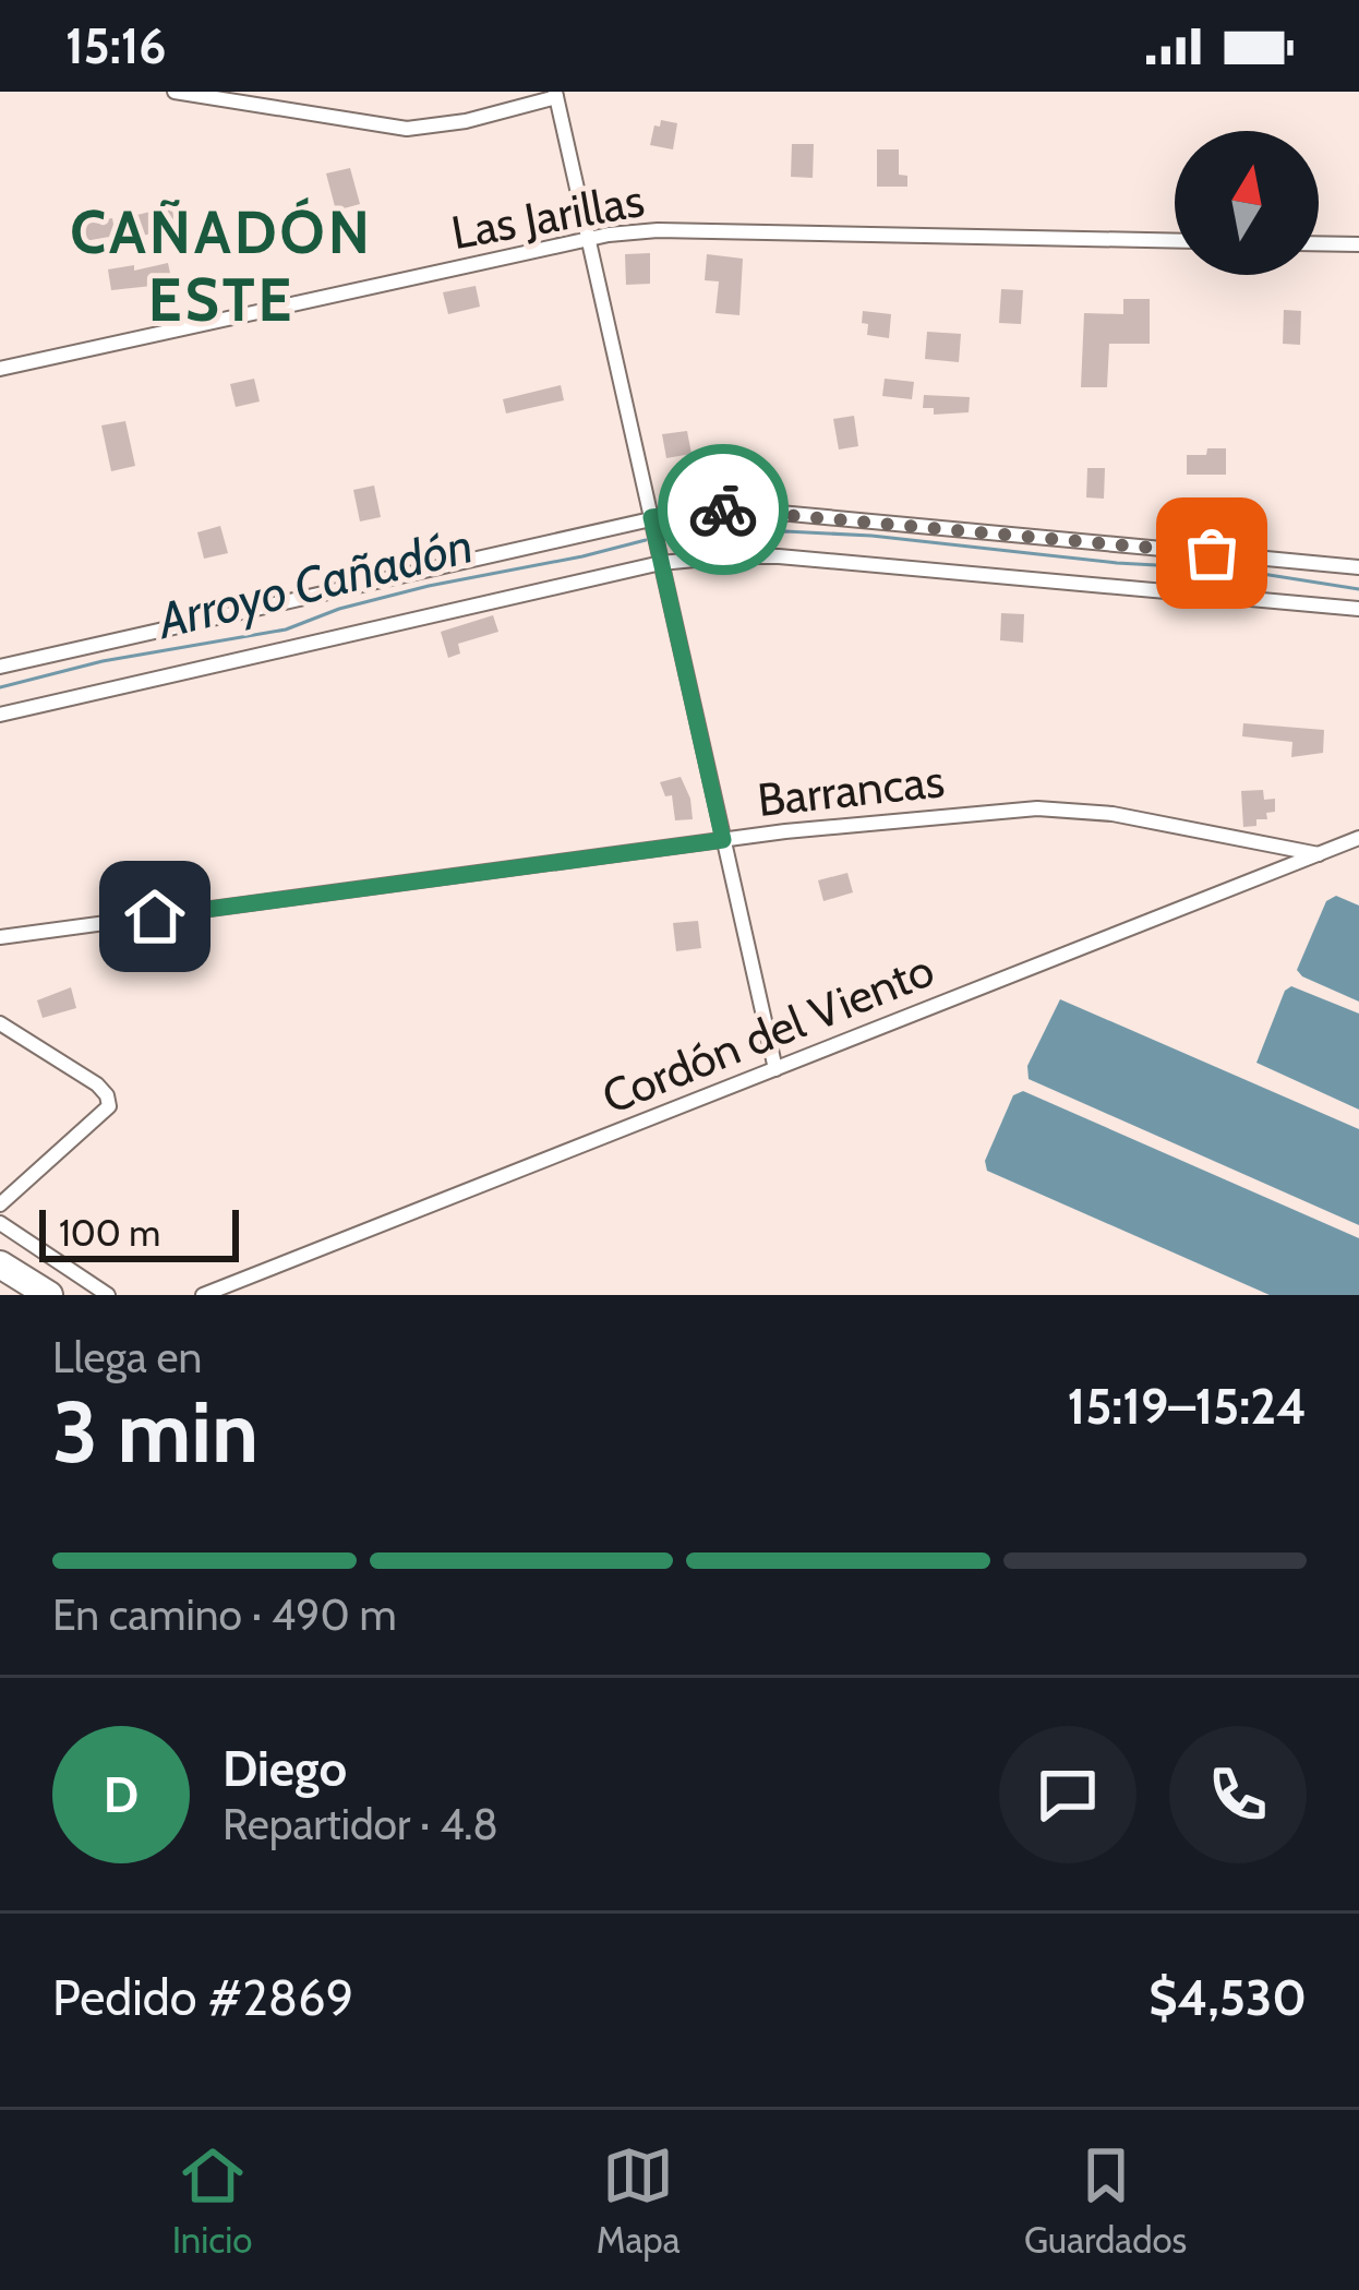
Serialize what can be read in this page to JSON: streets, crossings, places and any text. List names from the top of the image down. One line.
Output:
{"streets":{"street":["Las Jarillas","Barrancas","Cordón del Viento"]},"crossings":[["Barrancas","Cordón del Viento"]],"districts":["CAÑADÓN ESTE"],"water":["Arroyo Cañadón"],"scale_bar":"100 m","north":"top","page":{"status":"15:16","scale":"100 m","heading":["3 min","Llega en","15:19–15:24"],"panel":["Diego","Repartidor · 4.8","Pedido #2869","$4,530"],"bar":"En camino · 490 m","round":"D","tabs":["Inicio","Mapa","Guardados"]}}
